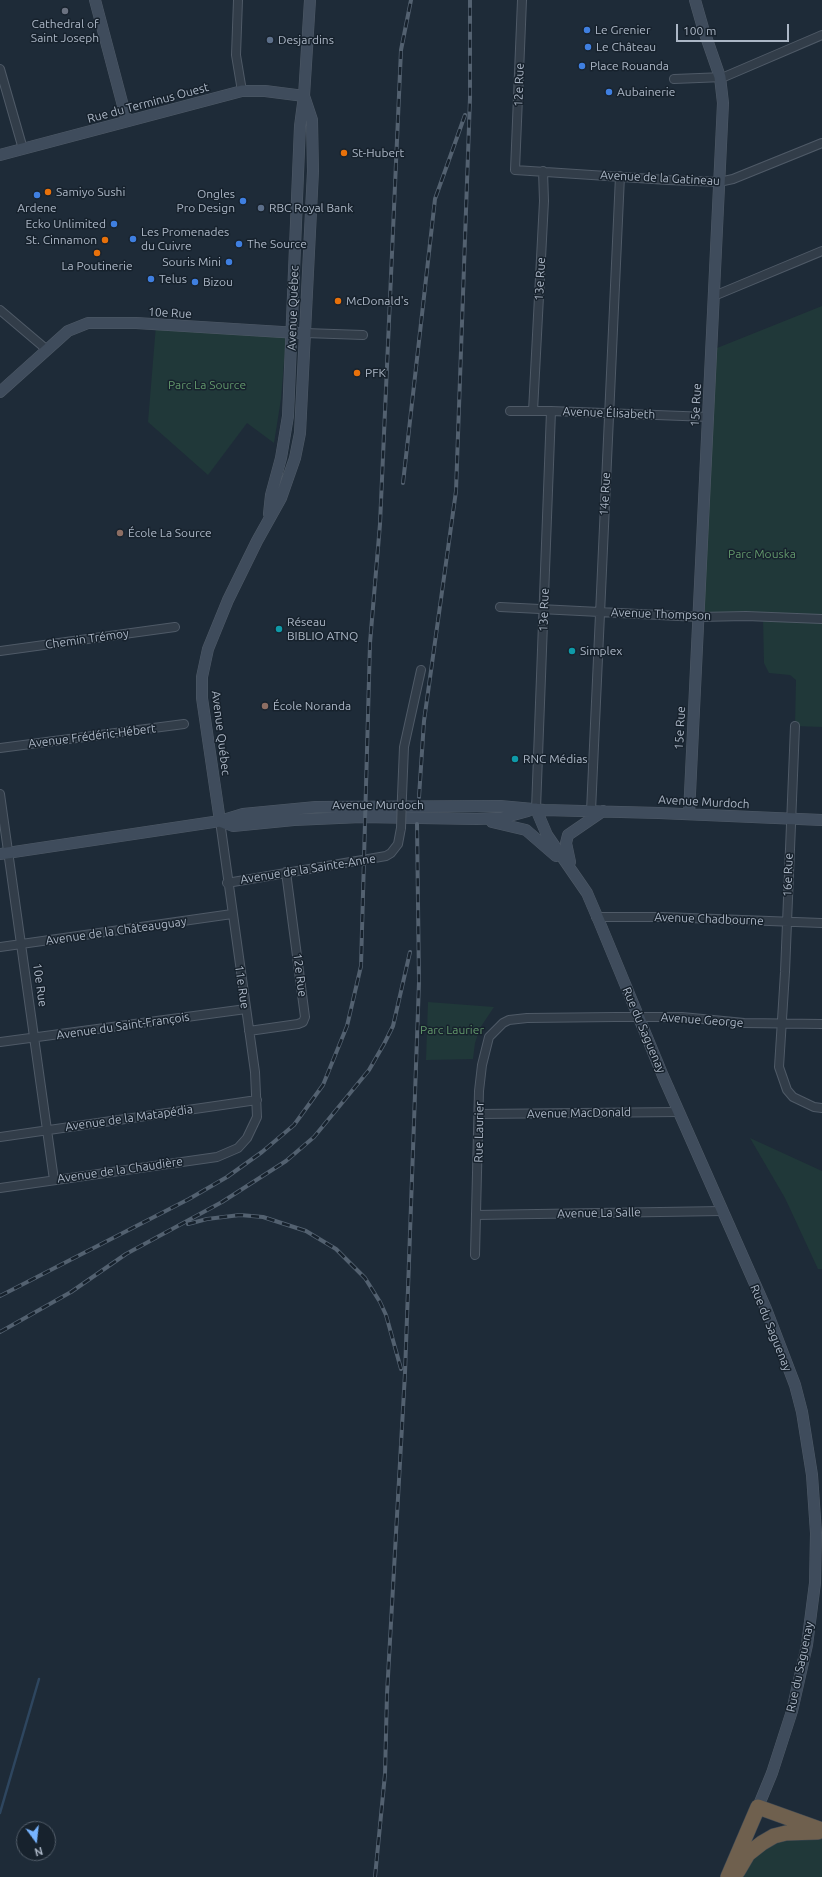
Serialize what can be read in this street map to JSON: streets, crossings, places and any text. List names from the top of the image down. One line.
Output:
{"streets":{"highway":["Rue du Saguenay"],"main road":["Rue du Terminus Ouest","Avenue Québec","10e Rue","15e Rue","Avenue Murdoch"],"street":["12e Rue","Avenue de la Gatineau","13e Rue","Avenue Élisabeth","14e Rue","Avenue Thompson","Chemin Trémoy","Avenue Frédéric-Hébert","Avenue de la Sainte-Anne","16e Rue","Avenue Chadbourne","Avenue de la Châteauguay","11e Rue","Avenue George","Avenue du Saint-François","Avenue MacDonald","Avenue de la Matapédia","Rue Laurier","Avenue de la Chaudière","Avenue La Salle"]},"crossings":[["12e Rue","Avenue de la Gatineau"],["12e Rue","Avenue de la Sainte-Anne"],["12e Rue","11e Rue"],["Rue du Terminus Ouest","Avenue Québec"],["Avenue de la Gatineau","13e Rue"],["Avenue de la Gatineau","15e Rue"],["Avenue de la Gatineau","14e Rue"],["13e Rue","Avenue Élisabeth"],["13e Rue","Avenue Thompson"],["13e Rue","Avenue Murdoch"],["13e Rue","Rue du Saguenay"],["Avenue Québec","10e Rue"],["Avenue Québec","Avenue Murdoch"],["Avenue Québec","11e Rue"],["10e Rue","Avenue Murdoch"],["10e Rue","Avenue de la Châteauguay"],["10e Rue","Avenue du Saint-François"],["10e Rue","Avenue de la Matapédia"],["10e Rue","Avenue de la Chaudière"],["15e Rue","Avenue Élisabeth"],["15e Rue","Avenue Thompson"],["15e Rue","Avenue Murdoch"],["Avenue Élisabeth","14e Rue"],["14e Rue","Avenue Thompson"],["14e Rue","Avenue Murdoch"],["Avenue Murdoch","16e Rue"],["Avenue Murdoch","11e Rue"],["Avenue Murdoch","Rue du Saguenay"],["Avenue de la Sainte-Anne","11e Rue"],["16e Rue","Avenue Chadbourne"],["16e Rue","Avenue George"],["Avenue Chadbourne","Rue du Saguenay"],["Avenue de la Châteauguay","11e Rue"],["11e Rue","Avenue du Saint-François"],["11e Rue","Avenue de la Matapédia"],["11e Rue","Avenue de la Chaudière"],["Avenue George","Rue du Saguenay"],["Avenue George","Rue Laurier"],["Rue du Saguenay","Avenue MacDonald"],["Rue du Saguenay","Avenue La Salle"],["Avenue MacDonald","Rue Laurier"],["Rue Laurier","Avenue La Salle"]],"parks":["Parc La Source","Parc Mouska","Parc Laurier"],"places":["Cathedral of Saint Joseph","Le Grenier","Desjardins","Le Château","Place Rouanda","Aubainerie","St-Hubert","Samiyo Sushi","Ardene","Ongles Pro Design","RBC Royal Bank","Ecko Unlimited","Les Promenades du Cuivre","St. Cinnamon","The Source","La Poutinerie","Souris Mini","Telus","Bizou","McDonald's","PFK","École La Source","Réseau BIBLIO ATNQ","Simplex","École Noranda","RNC Médias"],"scale_bar":"100 m","north":"bottom"}
